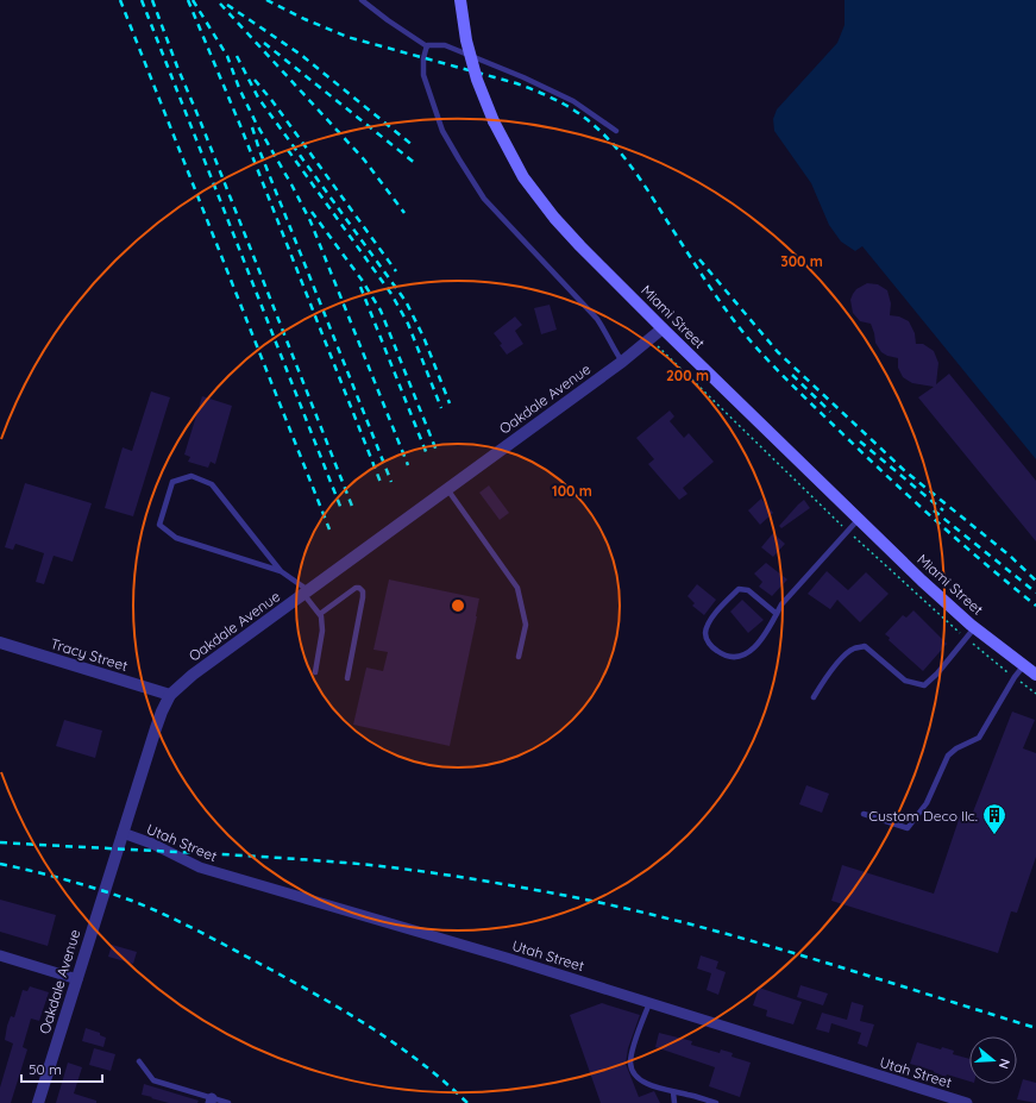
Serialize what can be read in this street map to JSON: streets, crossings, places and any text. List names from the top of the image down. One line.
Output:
{"streets":{"main road":["Miami Street"],"street":["Oakdale Avenue","Tracy Street","Utah Street"]},"crossings":[["Miami Street","Oakdale Avenue"],["Oakdale Avenue","Tracy Street"],["Oakdale Avenue","Utah Street"]],"places":{"building":["Custom Deco llc."]},"scale_bar":"50 m","north":"right","rings":["300 m","200 m","100 m"]}
